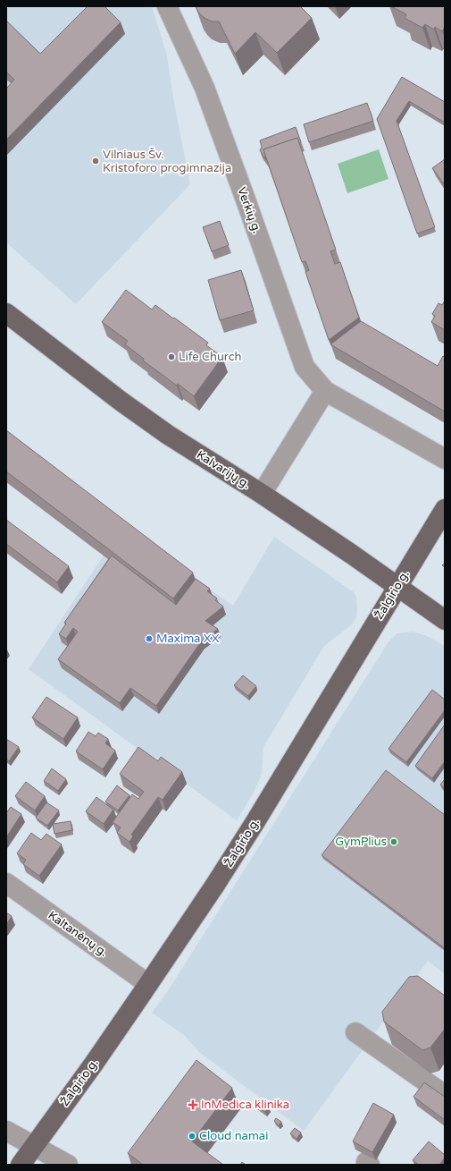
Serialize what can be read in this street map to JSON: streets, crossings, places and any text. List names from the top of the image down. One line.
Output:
{"streets":{"main road":["Kalvarijų g.","Žalgirio g."],"street":["Verkių g.","Kaltanėnų g."]},"crossings":[["Kalvarijų g.","Žalgirio g."],["Žalgirio g.","Kaltanėnų g."]],"places":{"other":["Vilniaus Šv. Kristoforo progimnazija","Life Church","Maxima XX","GymPlius","Cloud namai"],"health":["InMedica klinika"]}}
